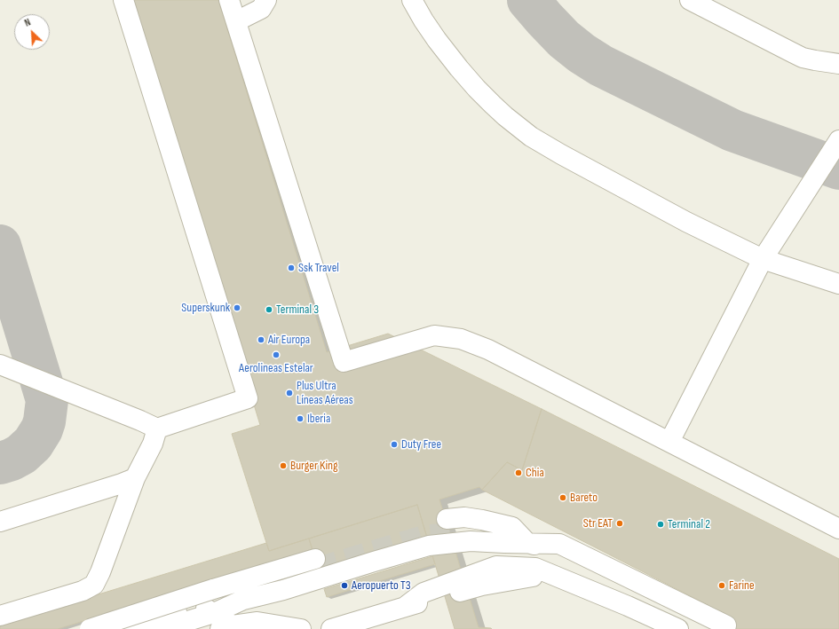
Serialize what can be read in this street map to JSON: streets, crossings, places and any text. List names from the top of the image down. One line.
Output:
{"places":["Ssk Travel","Superskunk","Terminal 3","Air Europa","Aerolineas Estelar","Plus Ultra Líneas Aéreas","Iberia","Duty Free","Burger King","Chia","Bareto","Str EAT","Terminal 2","Aeropuerto T3","Farine"],"north":"top left"}
